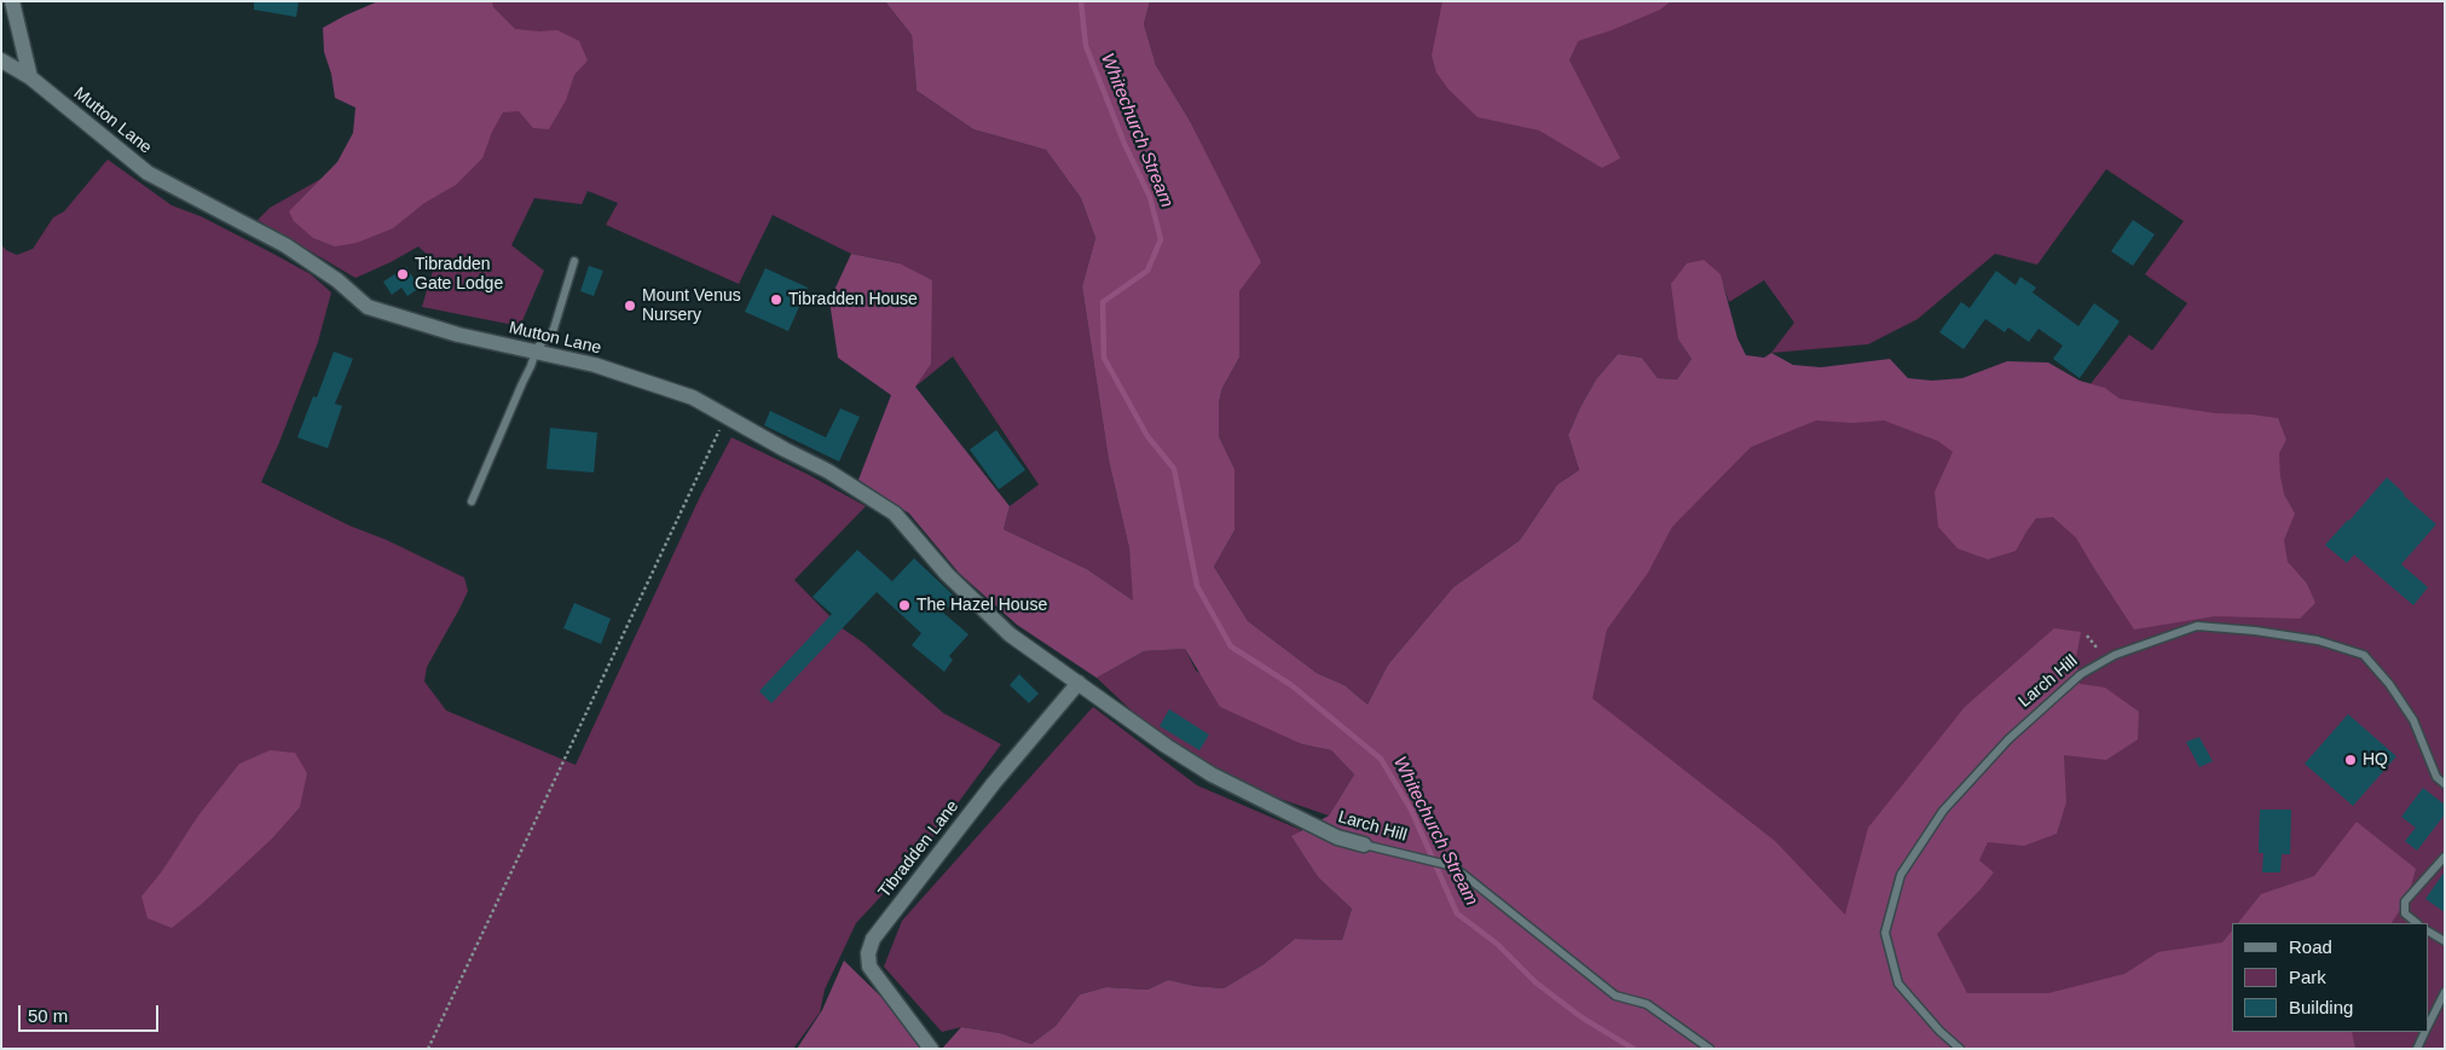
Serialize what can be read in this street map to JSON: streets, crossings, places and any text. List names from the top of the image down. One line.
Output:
{"streets":{"street":["Mutton Lane","Larch Hill","Tibradden Lane"]},"crossings":[["Mutton Lane","Larch Hill"],["Mutton Lane","Tibradden Lane"],["Larch Hill","Tibradden Lane"]],"water":["Whitechurch Stream"],"places":["Tibradden Gate Lodge","Tibradden House","Mount Venus Nursery","The Hazel House","HQ"],"legend":["Road","Park","Building"],"scale_bar":"50 m"}
